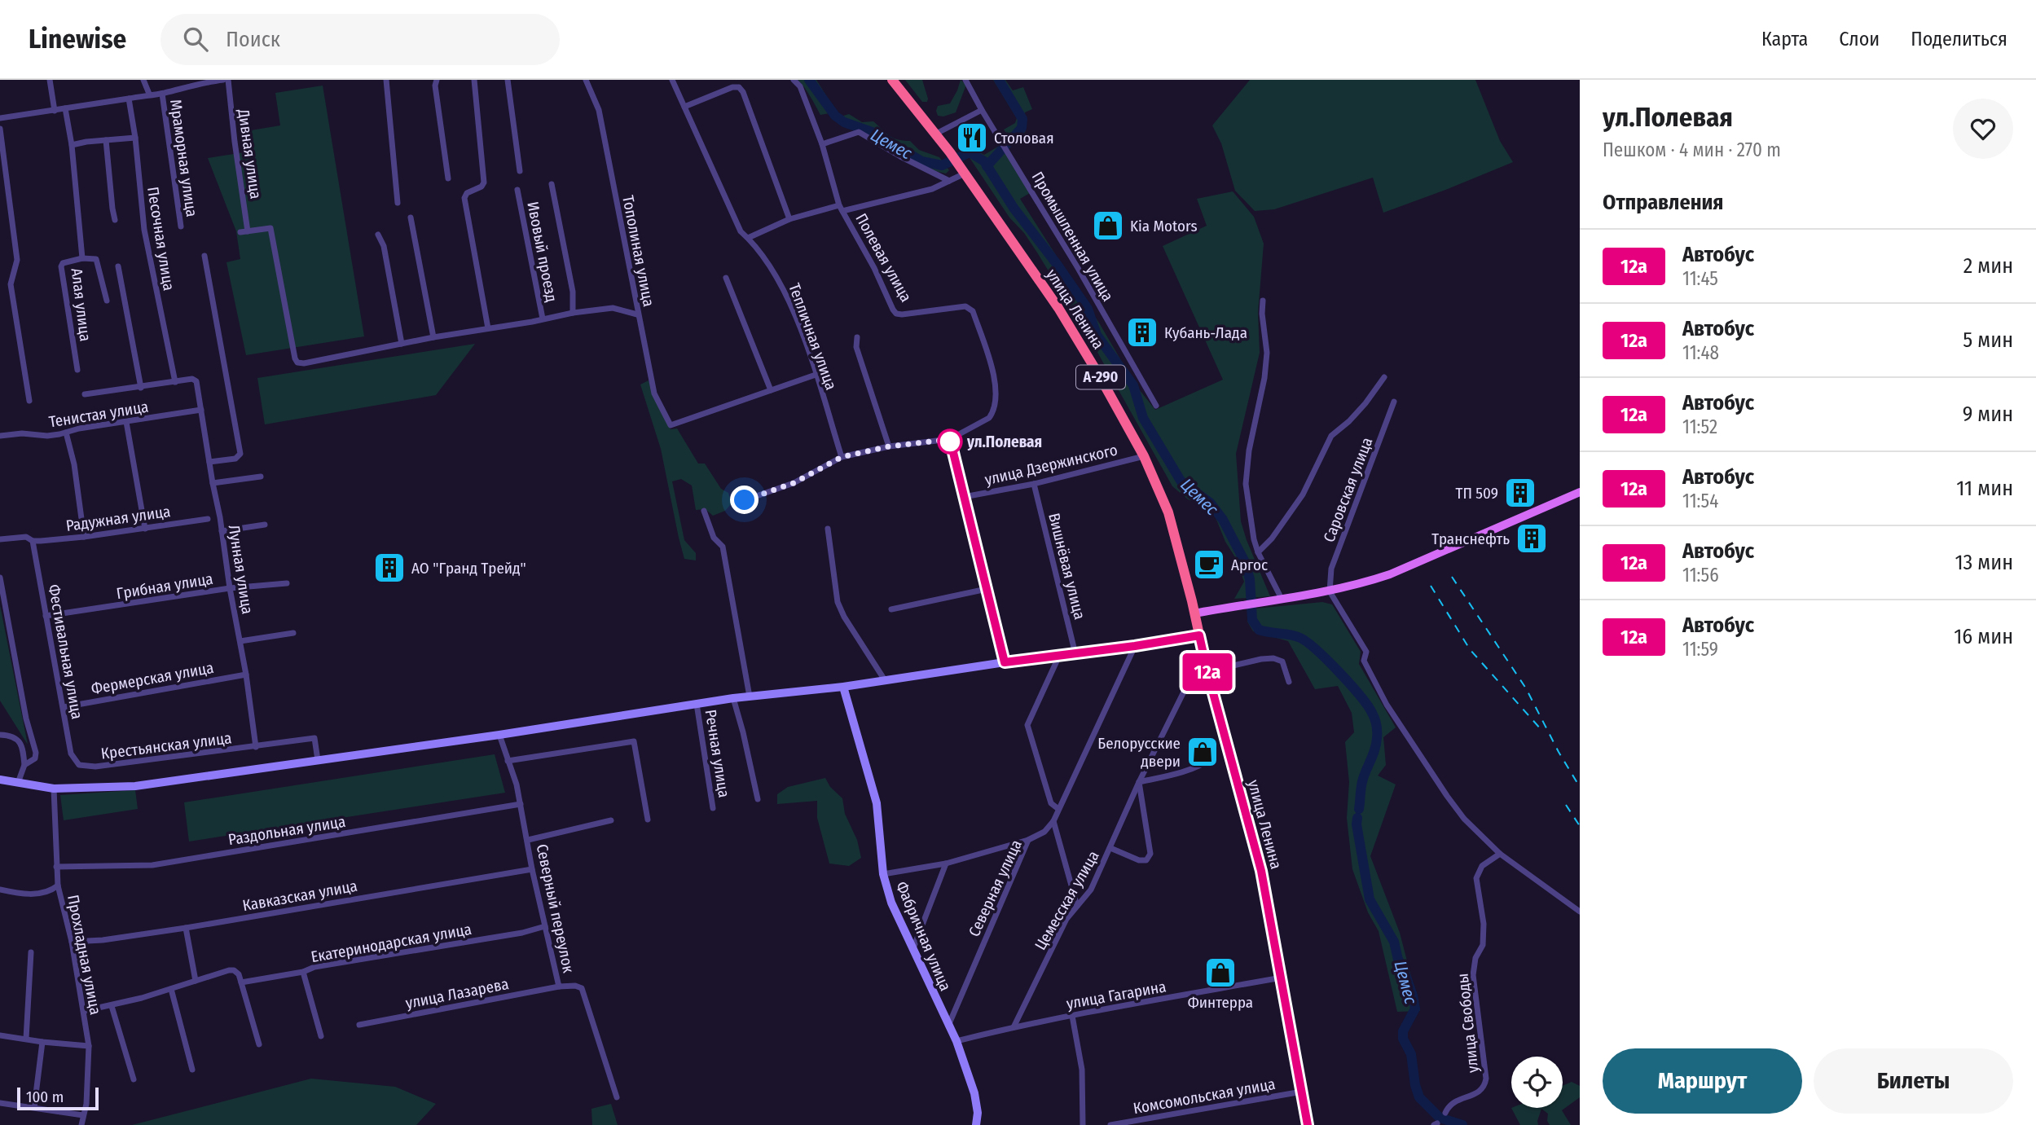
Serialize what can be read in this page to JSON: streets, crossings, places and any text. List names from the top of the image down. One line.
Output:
{"streets":{"highway":["улица Ленина","А-290"],"main road":["Фабричная улица"],"street":["Дивная улица","Мраморная улица","Промышленная улица","Песочная улица","Тополиная улица","Ивовый проезд","Полевая улица","Алая улица","Тепличная улица","Тенистая улица","улица Дзержинского","Саровская улица","Радужная улица","Вишнёвая улица","Лунная улица","Грибная улица","Фестивальная улица","Фермерская улица","Крестьянская улица","Речная улица","Раздольная улица","Северная улица","Кавказская улица","Цемесская улица","Северный переулок","Екатеринодарская улица","Прохладная улица","улица Лазарева","улица Гагарина","улица Свободы","Комсомольская улица"]},"crossings":[["Песочная улица","Лунная улица"],["улица Ленина","улица Дзержинского"],["улица Ленина","Цемесская улица"],["улица Ленина","улица Гагарина"],["улица Ленина","Комсомольская улица"],["Тенистая улица","Лунная улица"],["улица Дзержинского","Вишнёвая улица"],["Радужная улица","Фестивальная улица"],["Лунная улица","Грибная улица"],["Лунная улица","Фермерская улица"],["Лунная улица","Крестьянская улица"],["Грибная улица","Фестивальная улица"],["Фестивальная улица","Фермерская улица"],["Фестивальная улица","Крестьянская улица"],["Раздольная улица","Северный переулок"],["Раздольная улица","Прохладная улица"],["Северная улица","Фабричная улица"],["Кавказская улица","Северный переулок"],["Кавказская улица","Прохладная улица"],["Цемесская улица","улица Гагарина"],["Северный переулок","Екатеринодарская улица"],["Северный переулок","улица Лазарева"],["Фабричная улица","улица Гагарина"]],"water":["Цемес"],"places":{"restaurant":["Столовая"],"shop":["Kia Motors","Белорусские двери","Финтерра"],"building":["Кубань-Лада","ТП 509","Транснефть","АО \"Гранд Трейд\""],"other":["ул.Полевая"],"cafe":["Аргос"]},"lines":["bus line 12а"],"scale_bar":"100 m","page":{"header":"Linewise","search":"Поиск","nav":["Карта","Слои","Поделиться"],"on_map":"12а","heading":[["ул.Полевая","Пешком · 4 мин · 270 m"],"Отправления"],"list":[{"mark":"12а","name":"Автобус","note":"11:45","value":"2 мин"},{"mark":"12а","name":"Автобус","note":"11:48","value":"5 мин"},{"mark":"12а","name":"Автобус","note":"11:52","value":"9 мин"},{"mark":"12а","name":"Автобус","note":"11:54","value":"11 мин"},{"mark":"12а","name":"Автобус","note":"11:56","value":"13 мин"},{"mark":"12а","name":"Автобус","note":"11:59","value":"16 мин"}],"buttons":["Маршрут","Билеты"],"scale":"100 m"}}
